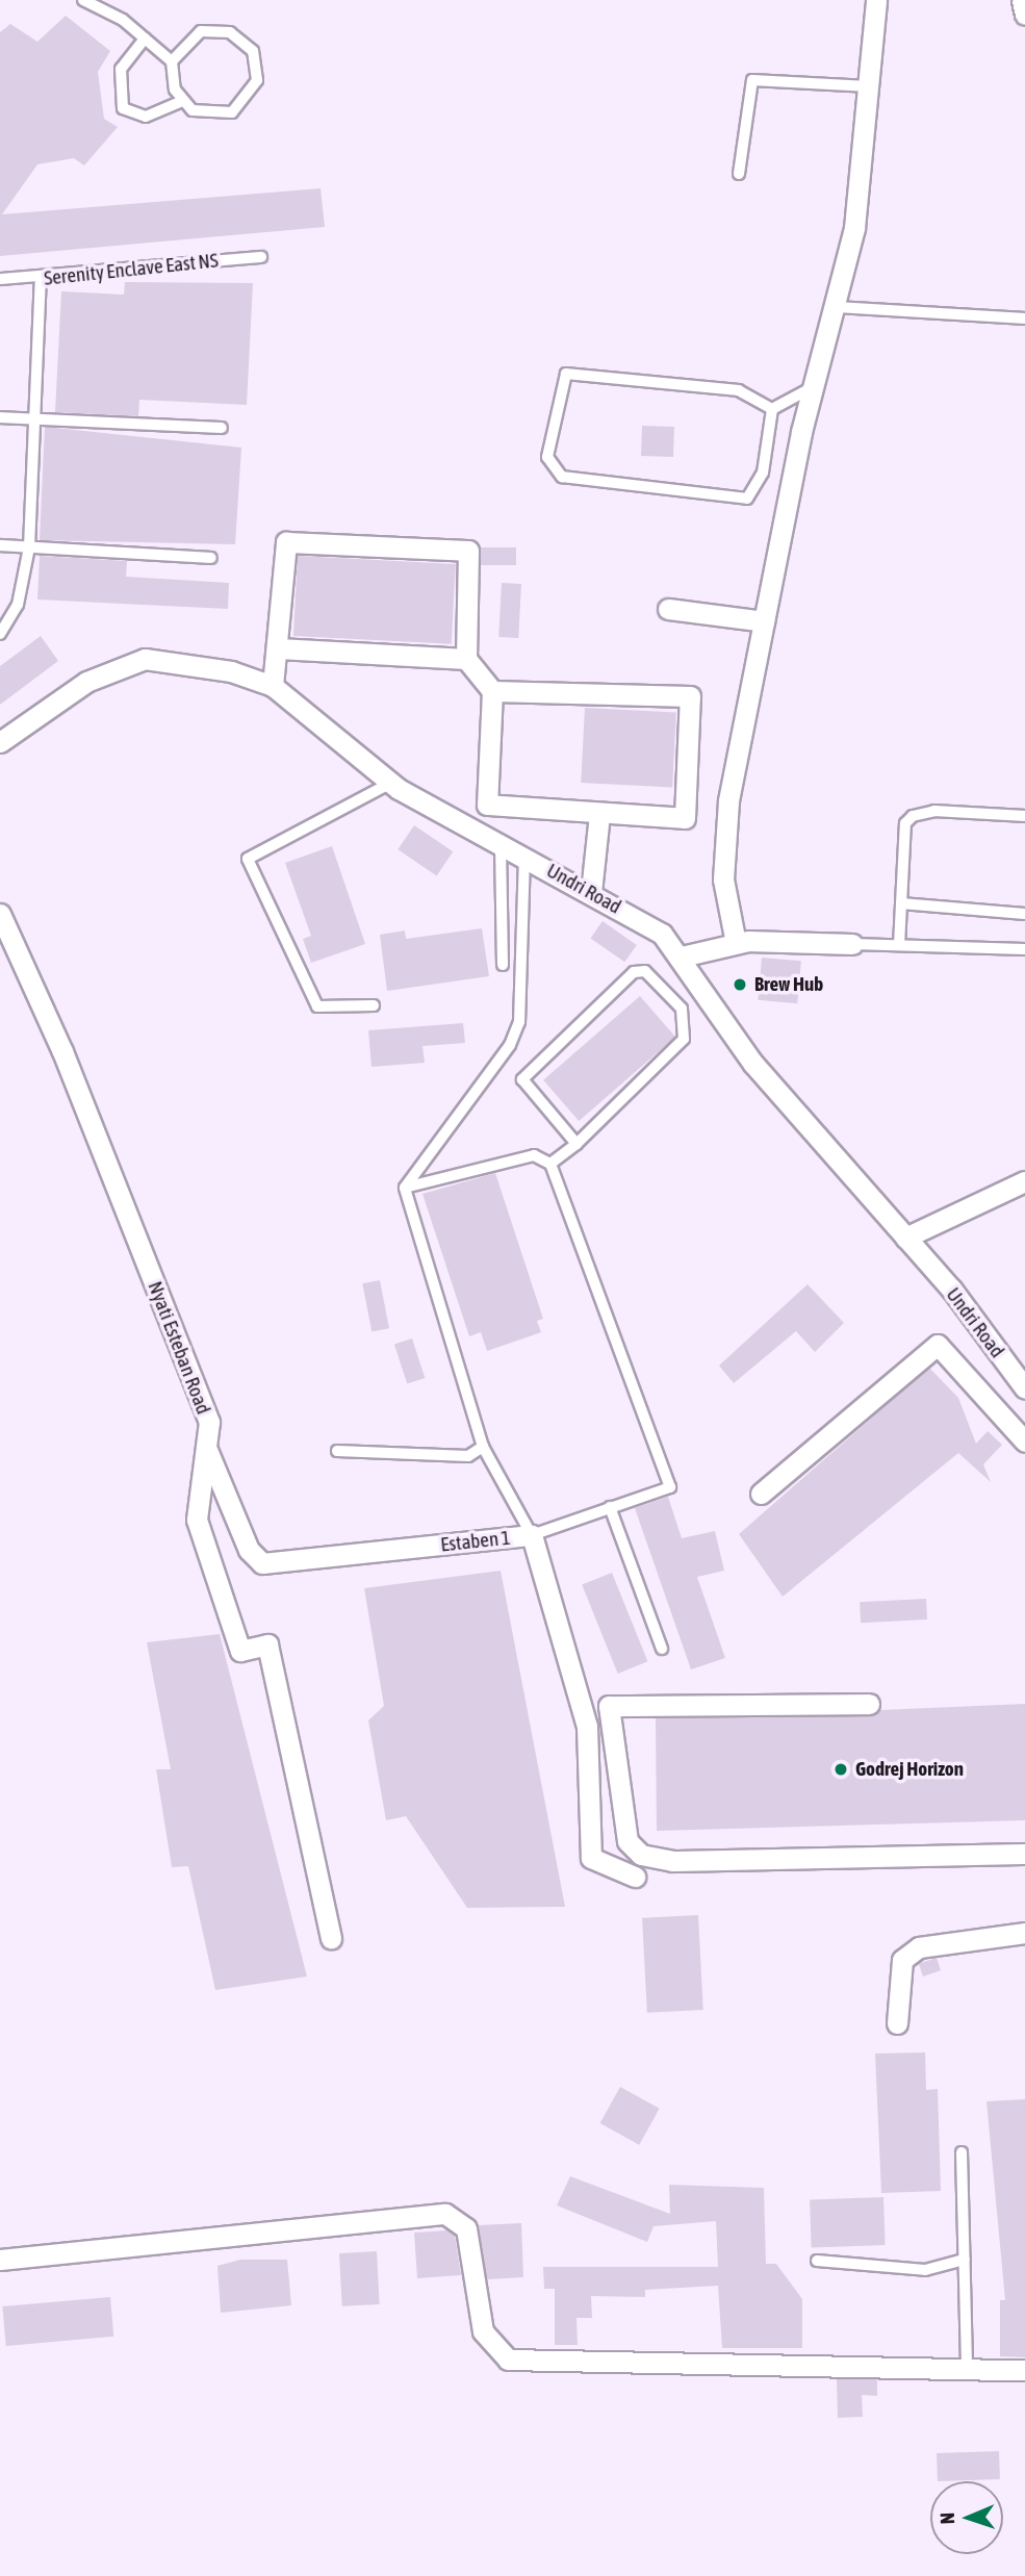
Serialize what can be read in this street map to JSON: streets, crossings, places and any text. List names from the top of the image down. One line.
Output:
{"streets":{"street":["Undri Road","Nyati Esteban Road","Estaben 1"],"lane":["Serenity Enclave East NS"]},"crossings":[["Nyati Esteban Road","Estaben 1"]],"places":["Brew Hub","Godrej Horizon"],"north":"left"}
